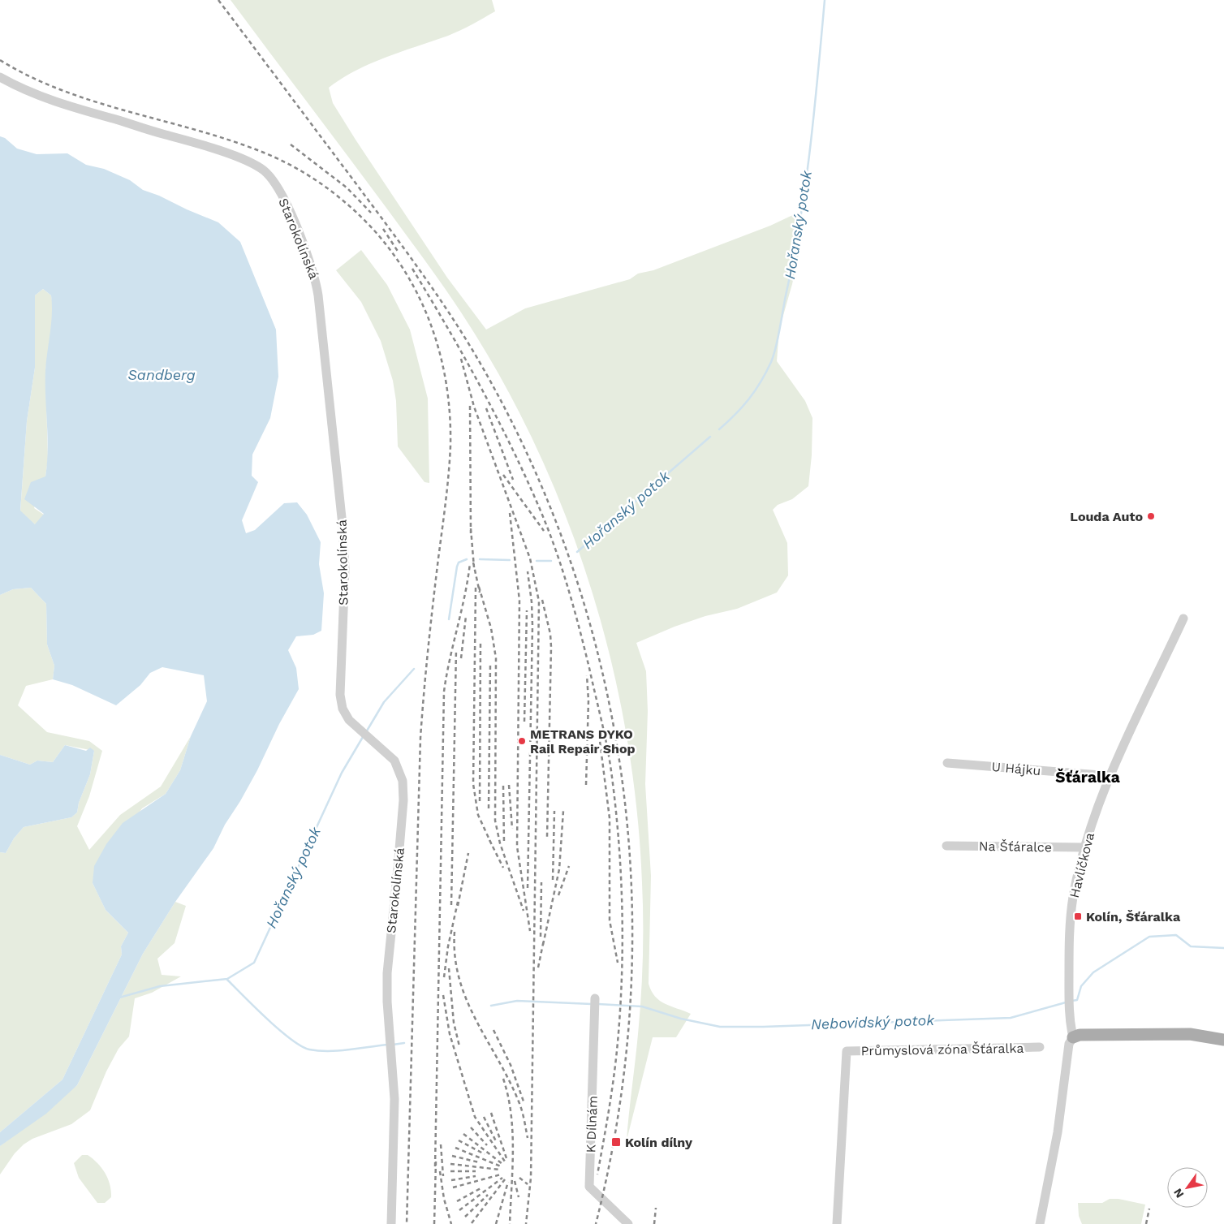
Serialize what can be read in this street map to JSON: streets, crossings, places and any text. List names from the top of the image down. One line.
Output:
{"streets":{"street":["Starokolínská","U Hájku","Na Šťáralce","Havlíčkova","Průmyslová zóna Šťáralka","K Dílnám"]},"crossings":[["U Hájku","Havlíčkova"],["Na Šťáralce","Havlíčkova"]],"districts":["Šťáralka"],"water":["Hořanský potok","Sandberg","Nebovidský potok"],"places":{"other":["Louda Auto","METRANS DYKO Rail Repair Shop"],"transit":["Kolín, Šťáralka","Kolín dílny"]},"north":"bottom left"}
